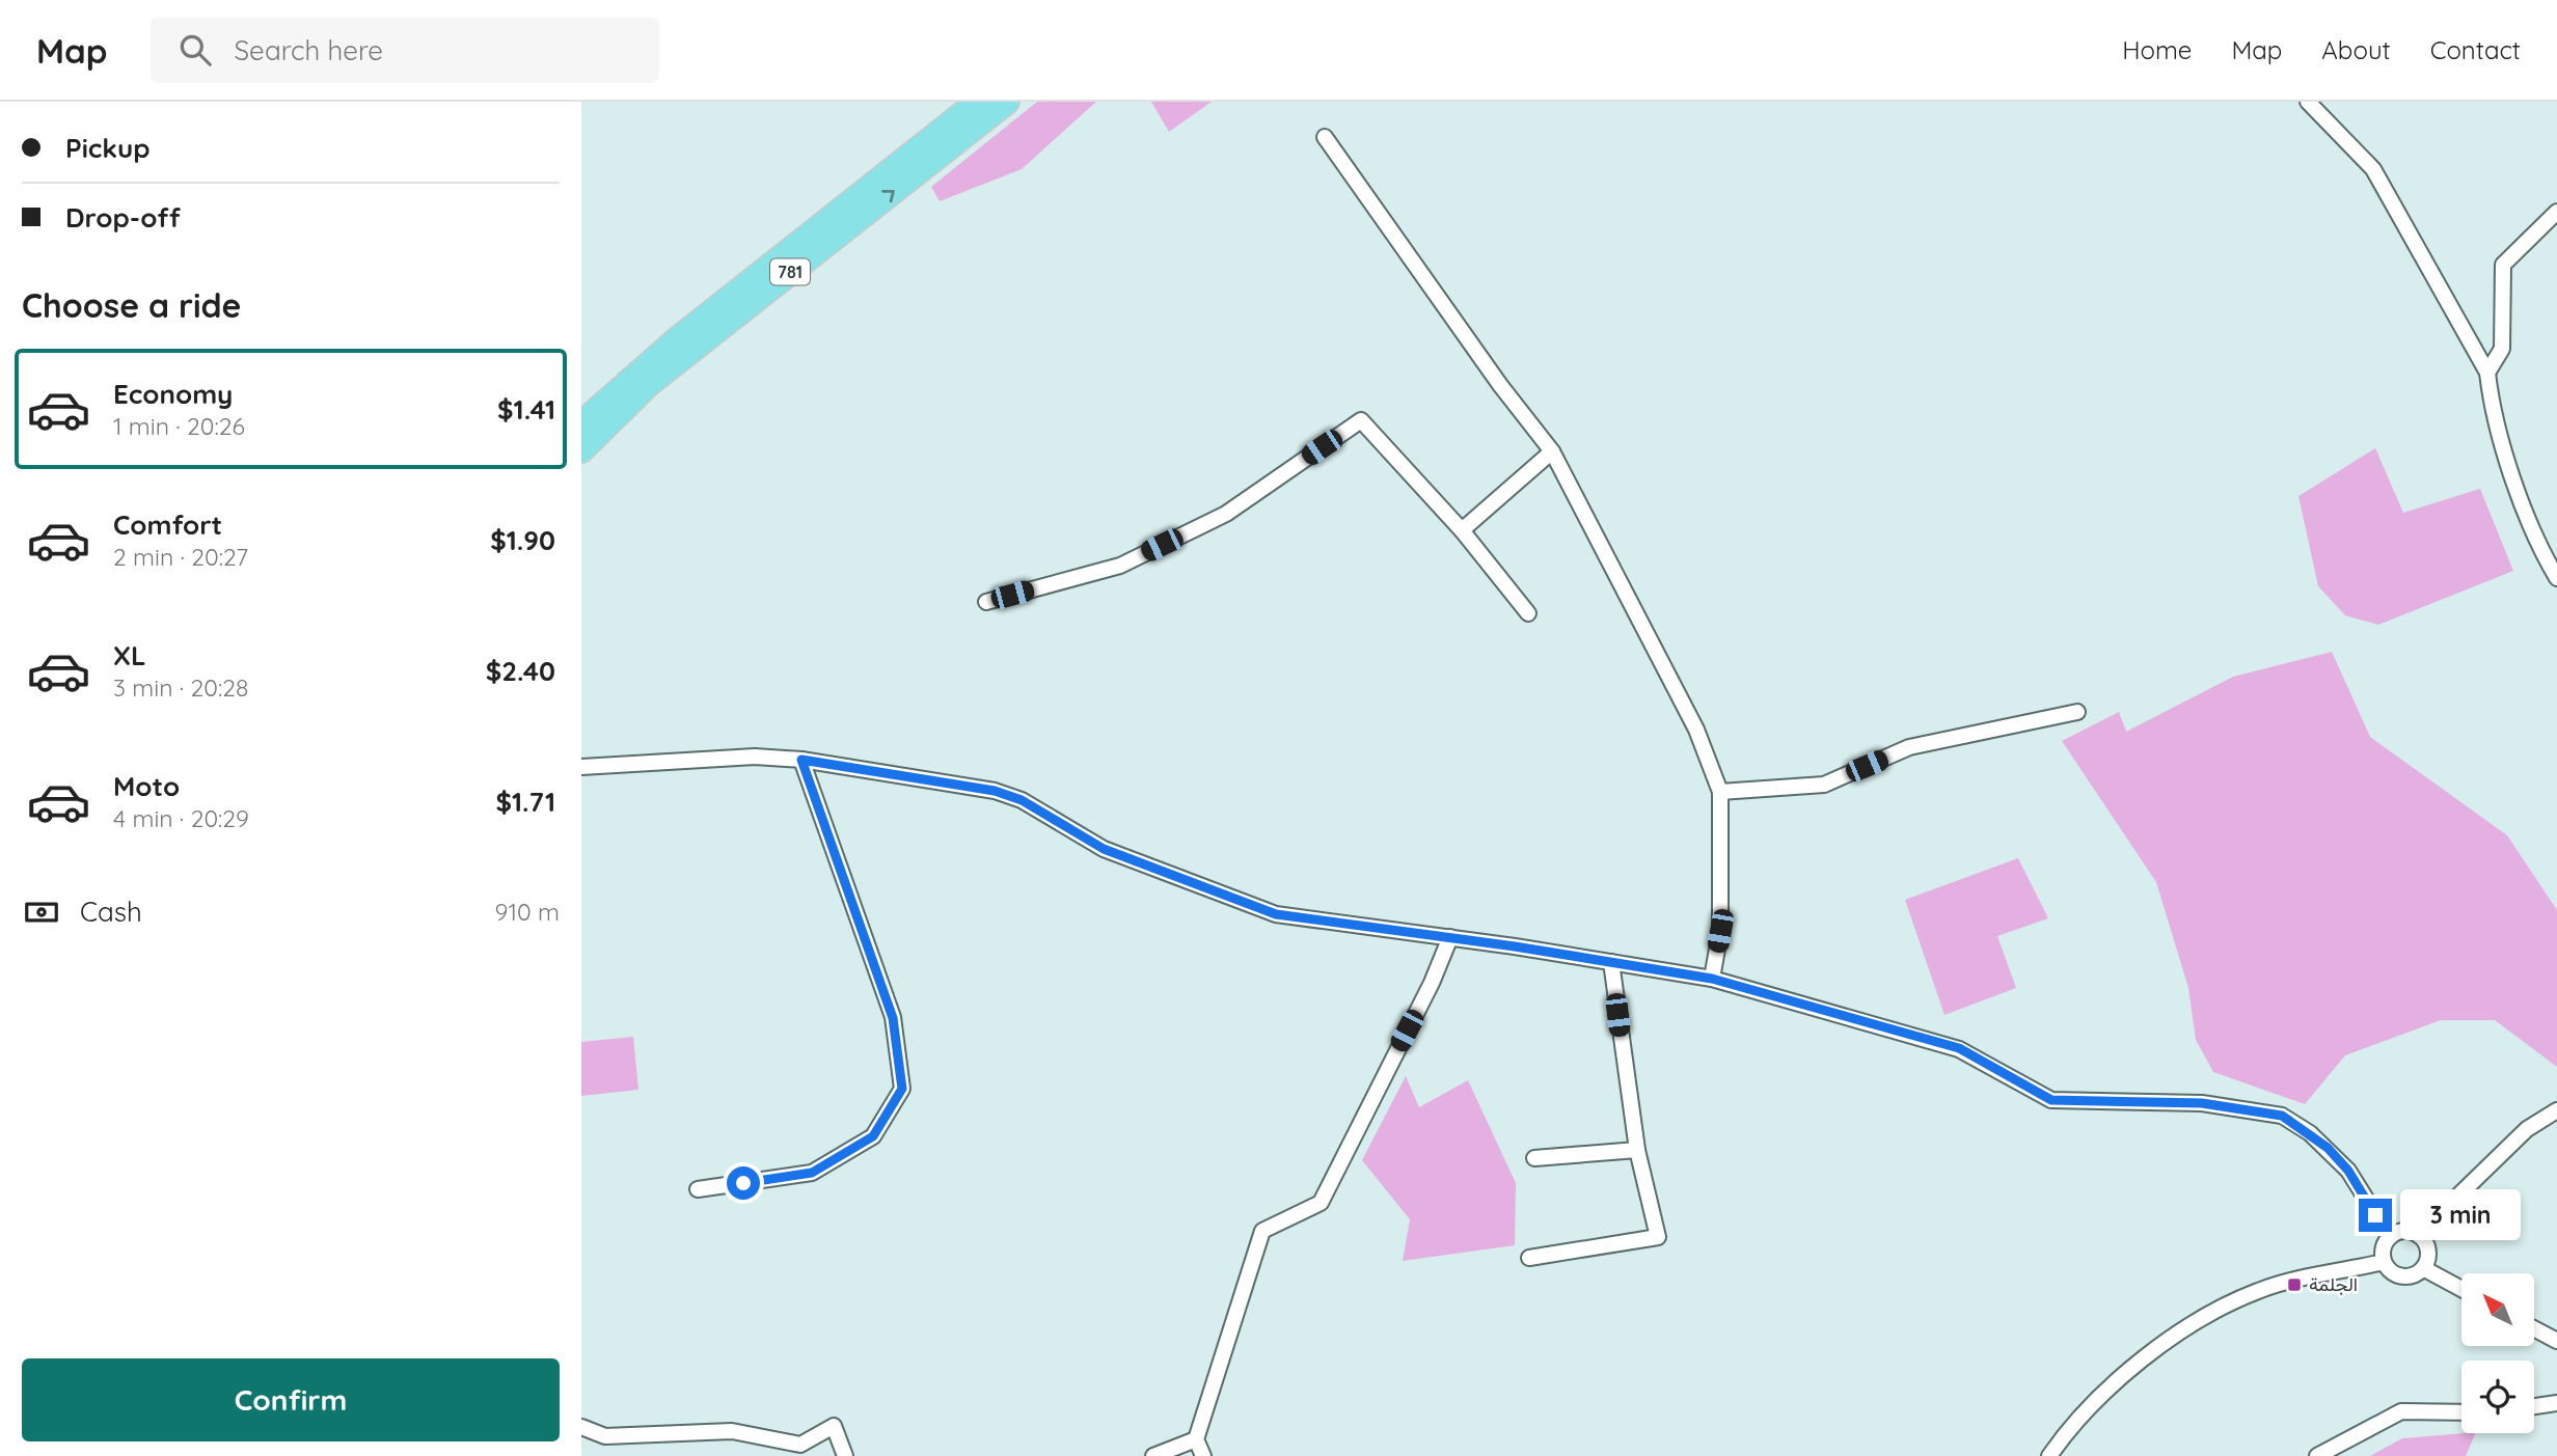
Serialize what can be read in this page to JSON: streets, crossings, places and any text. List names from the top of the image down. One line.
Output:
{"streets":{"main road":["781"]},"places":{"transit":["الجلمة"]},"north":"top left","page":{"header":"Map","search":"Search here","nav":["Home","Map","About","Contact"],"banner":["Pickup","Drop-off"],"heading":"Choose a ride","list":[{"name":"Economy","note":"1 min · 20:26","value":"$1.41"},{"name":"Comfort","note":"2 min · 20:27","value":"$1.90"},{"name":"XL","note":"3 min · 20:28","value":"$2.40"},{"name":"Moto","note":"4 min · 20:29","value":"$1.71"}],"pay":["Cash","910 m"],"bubble":"3 min","buttons":"Confirm"}}
